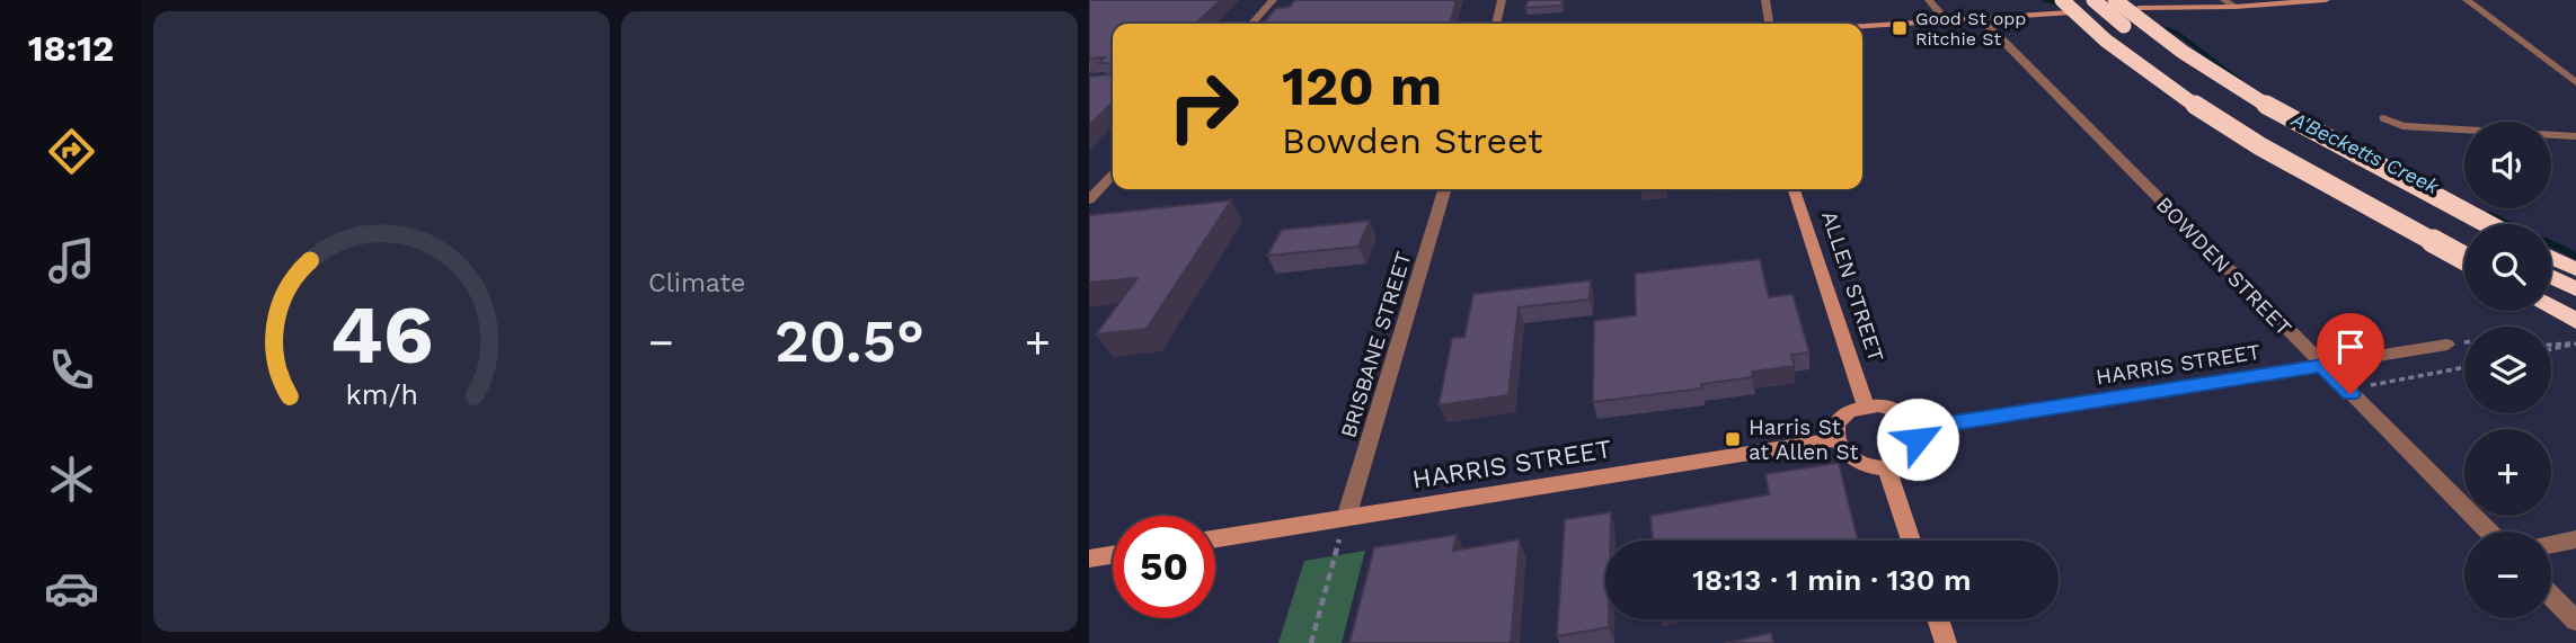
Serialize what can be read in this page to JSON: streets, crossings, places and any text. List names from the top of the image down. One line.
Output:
{"streets":{"main road":["ALLEN STREET","HARRIS STREET"],"street":["BOWDEN STREET","BRISBANE STREET"]},"crossings":[["BOWDEN STREET","HARRIS STREET"],["ALLEN STREET","HARRIS STREET"],["BRISBANE STREET","HARRIS STREET"]],"water":["A'Becketts Creek"],"places":{"transit":["Good St opp Ritchie St","Harris St at Allen St"]},"page":{"tabs":"18:12","tile":"Climate","turn":["120 m","Bowden Street"],"map_buttons":["+","−"],"heat":["−","20.5°","+"],"limit":"50","trip":"18:13 · 1 min · 130 m","gauge":["46","km/h"]}}
